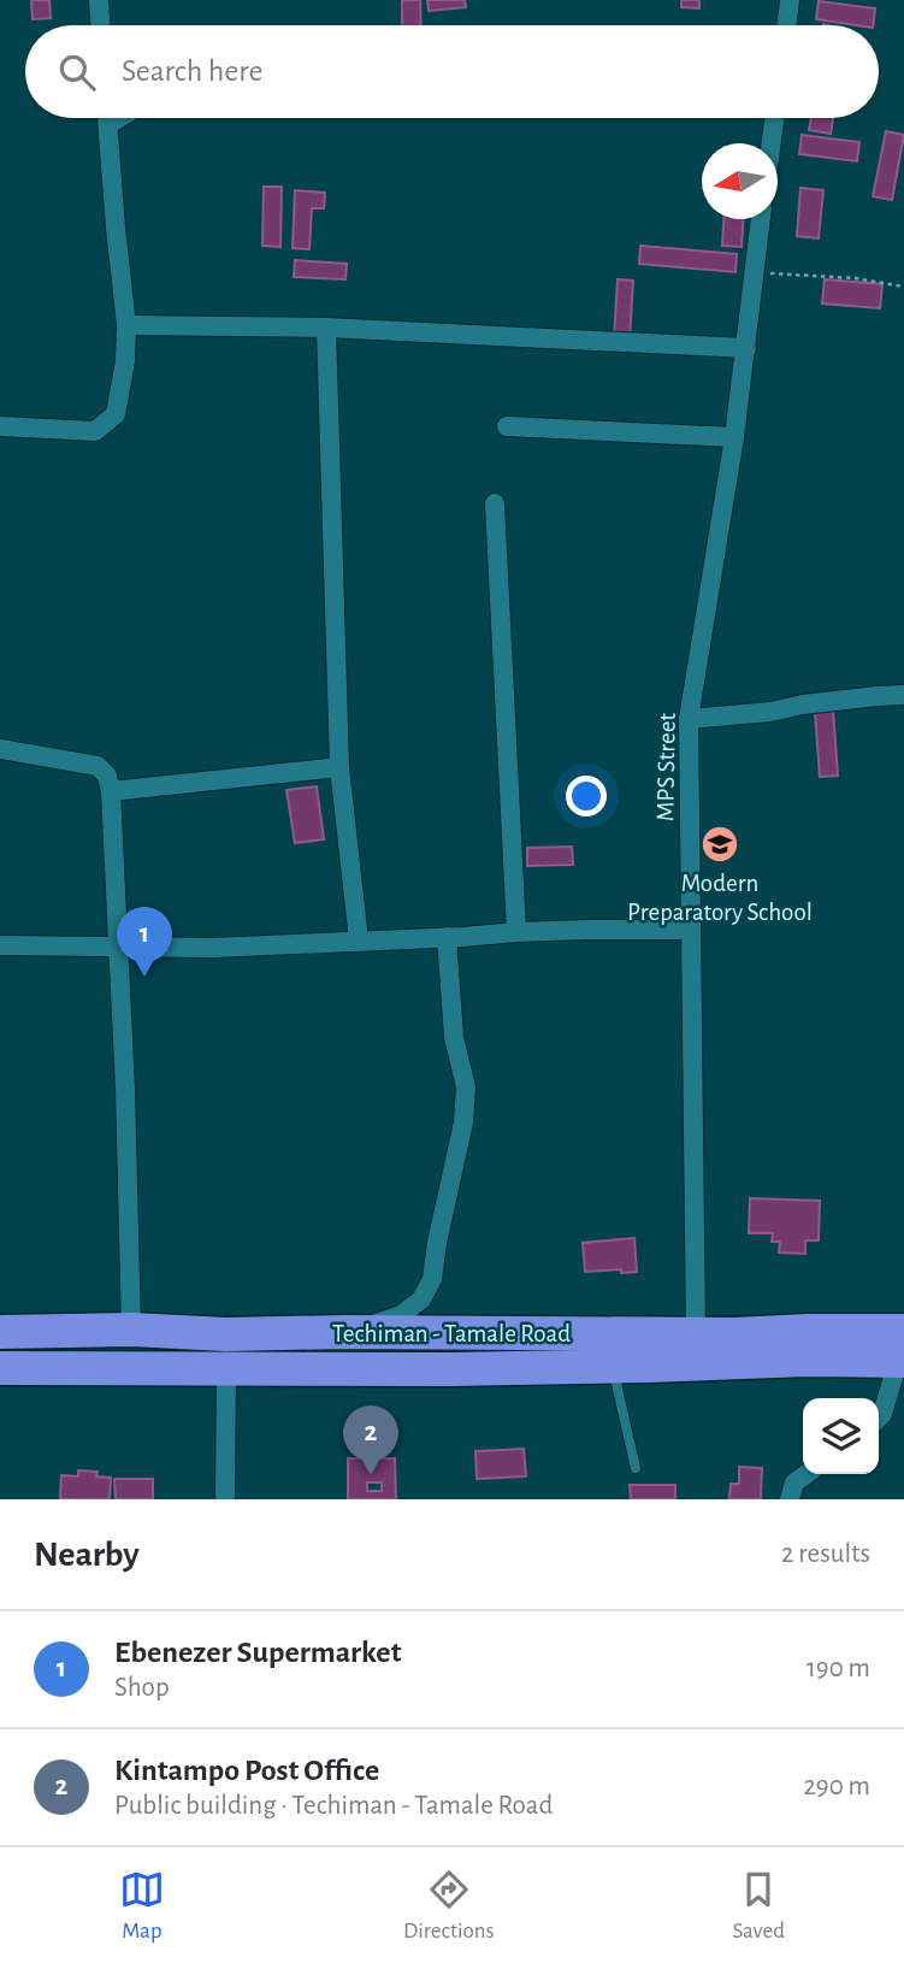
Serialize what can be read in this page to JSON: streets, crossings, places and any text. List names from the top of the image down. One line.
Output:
{"streets":{"highway":["Techiman - Tamale Road"],"street":["MPS Street"]},"crossings":[["MPS Street","Techiman - Tamale Road"]],"places":{"school or university":["Modern Preparatory School"]},"north":"left","page":{"search":"Search here","pins":["1","2"],"heading":["Nearby","2 results"],"list":[{"mark":"1","name":"Ebenezer Supermarket","note":"Shop","value":"190 m"},{"mark":"2","name":"Kintampo Post Office","note":"Public building · Techiman - Tamale Road","value":"290 m"}],"nav":["Map","Directions","Saved"]}}
